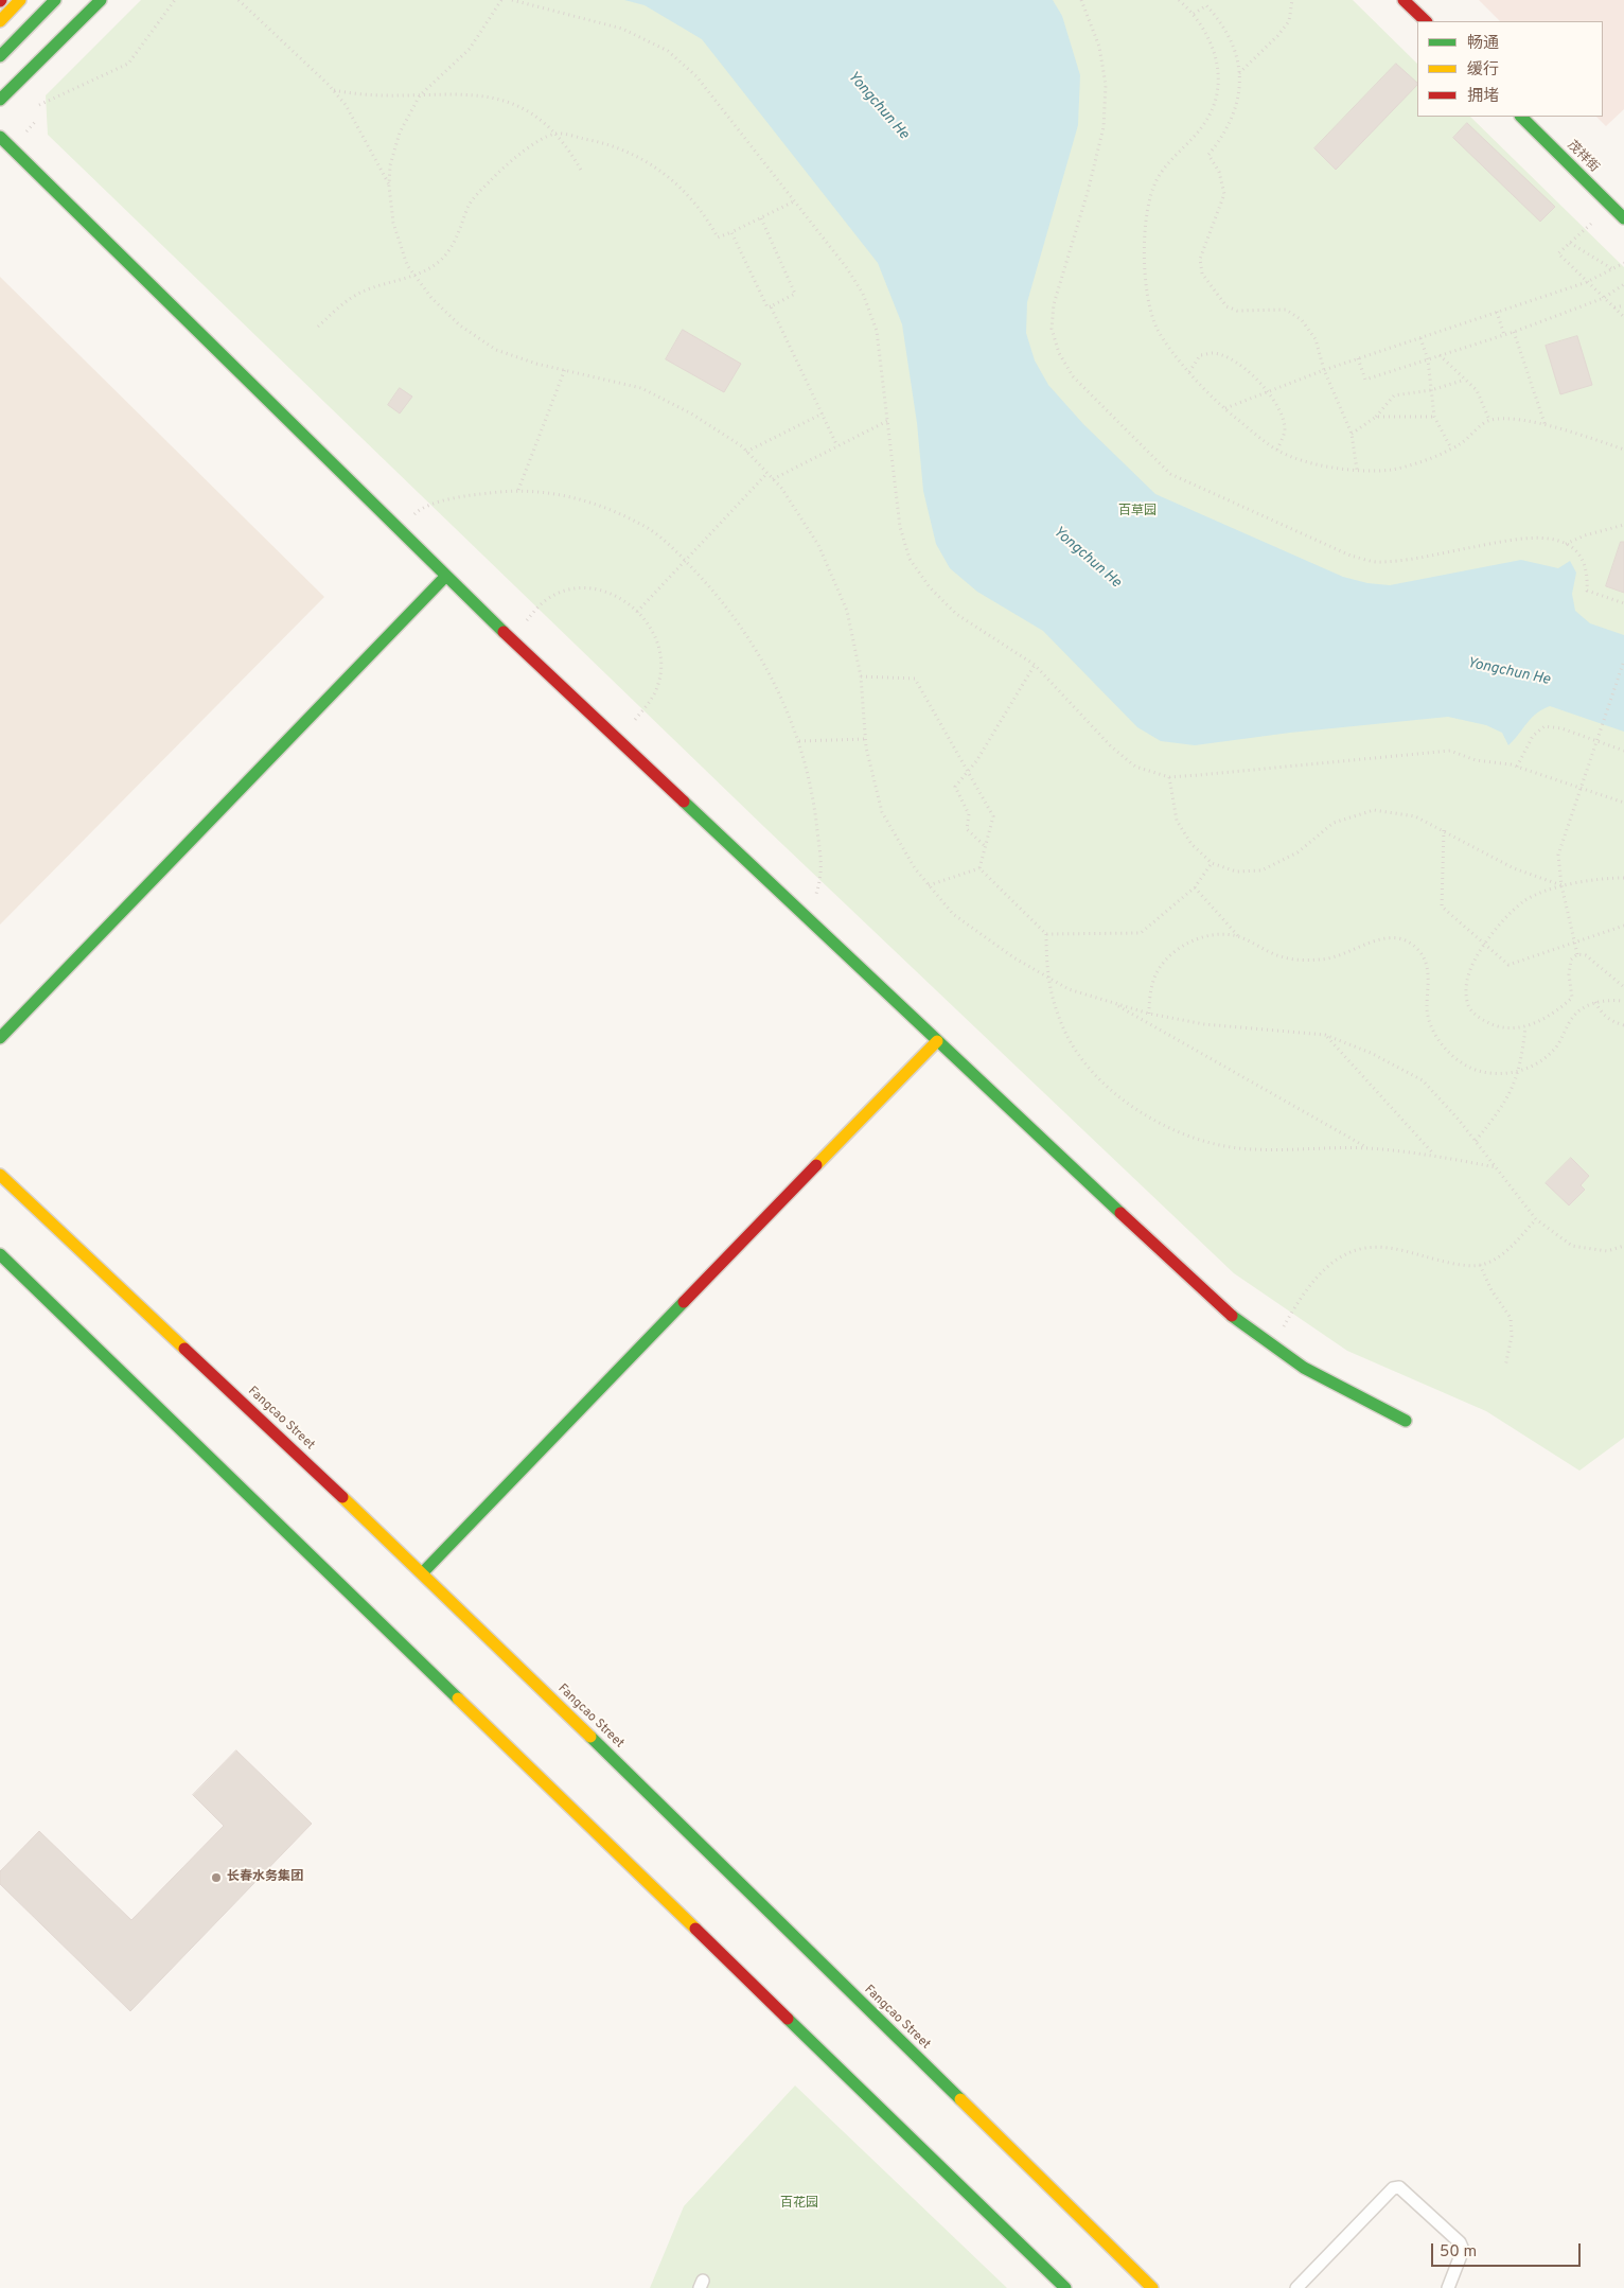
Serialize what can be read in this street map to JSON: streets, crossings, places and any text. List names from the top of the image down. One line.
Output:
{"streets":{"main road":["茂祥街","Fangcao Street"]},"water":["Yongchun He"],"parks":["百草园","百花园"],"places":["长春水务集团"],"legend":["畅通","缓行","拥堵"],"scale_bar":"50 m"}
